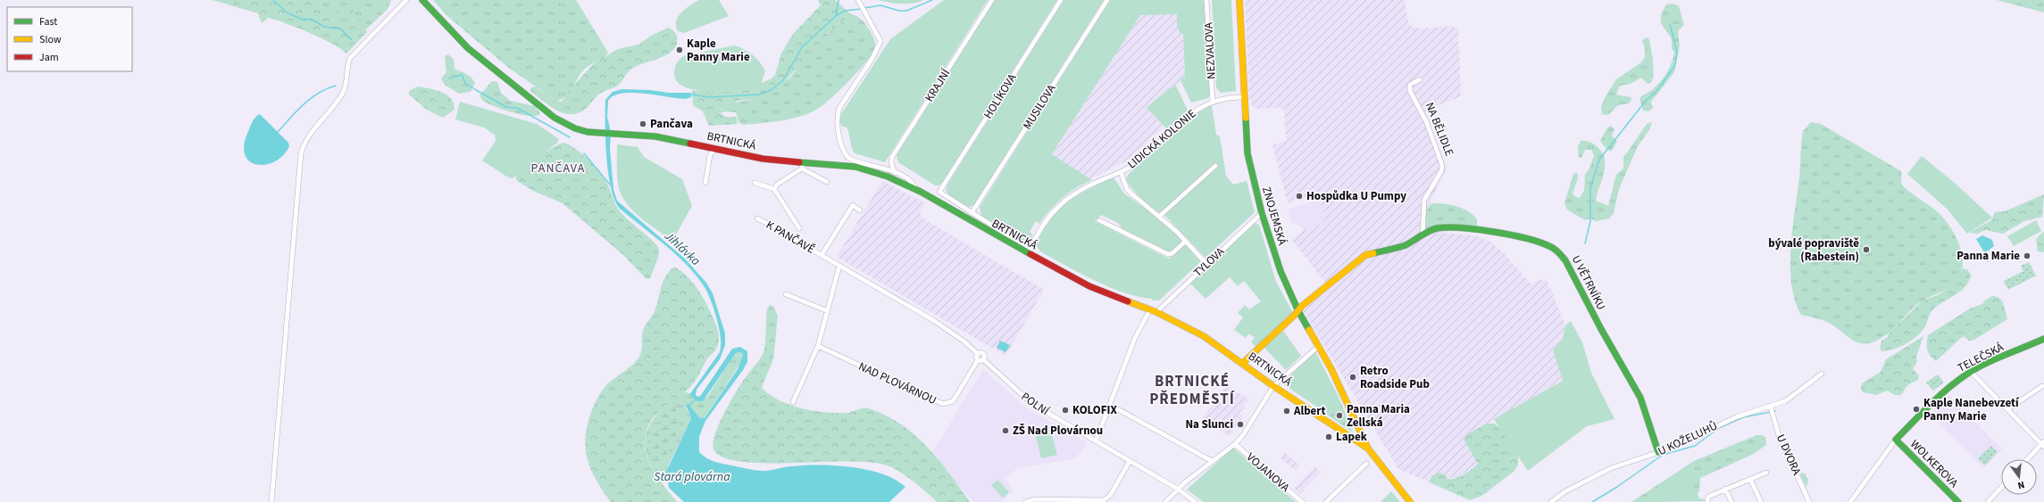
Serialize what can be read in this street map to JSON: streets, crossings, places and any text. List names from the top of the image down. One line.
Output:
{"streets":{"main road":["BRTNICKÁ","ZNOJEMSKÁ","U VĚTRNÍKU","TELEČSKÁ","WOLKEROVA"],"street":["NEZVALOVA","KRAJNÍ","HOLÍKOVA","MUSILOVA","NA BĚLIDLE","LIDICKÁ KOLONIE","K PANČAVĚ","TYLOVA","NAD PLOVÁRNOU","POLNÍ","U KOŽELUHŮ","U DVORA","VOJANOVA"]},"crossings":[["NEZVALOVA","LIDICKÁ KOLONIE"],["HOLÍKOVA","BRTNICKÁ"],["MUSILOVA","BRTNICKÁ"],["NA BĚLIDLE","U VĚTRNÍKU"],["LIDICKÁ KOLONIE","BRTNICKÁ"],["LIDICKÁ KOLONIE","ZNOJEMSKÁ"],["LIDICKÁ KOLONIE","TYLOVA"],["BRTNICKÁ","ZNOJEMSKÁ"],["BRTNICKÁ","TYLOVA"],["ZNOJEMSKÁ","TYLOVA"],["TYLOVA","POLNÍ"],["U VĚTRNÍKU","U KOŽELUHŮ"],["TELEČSKÁ","WOLKEROVA"],["NAD PLOVÁRNOU","POLNÍ"],["U KOŽELUHŮ","U DVORA"]],"districts":["PANČAVA","BRTNICKÉ PŘEDMĚSTÍ"],"water":["Jihlávka","Stará plovárna"],"places":["Kaple Panny Marie","Pančava","Hospůdka U Pumpy","bývalé popraviště (Rabestein)","Panna Marie","Retro Roadside Pub","Kaple Nanebevzetí Panny Marie","KOLOFIX","Albert","Panna Maria Zellská","Na Slunci","ZŠ Nad Plovárnou","Lapek"],"legend":["Fast","Slow","Jam"],"north":"bottom"}
